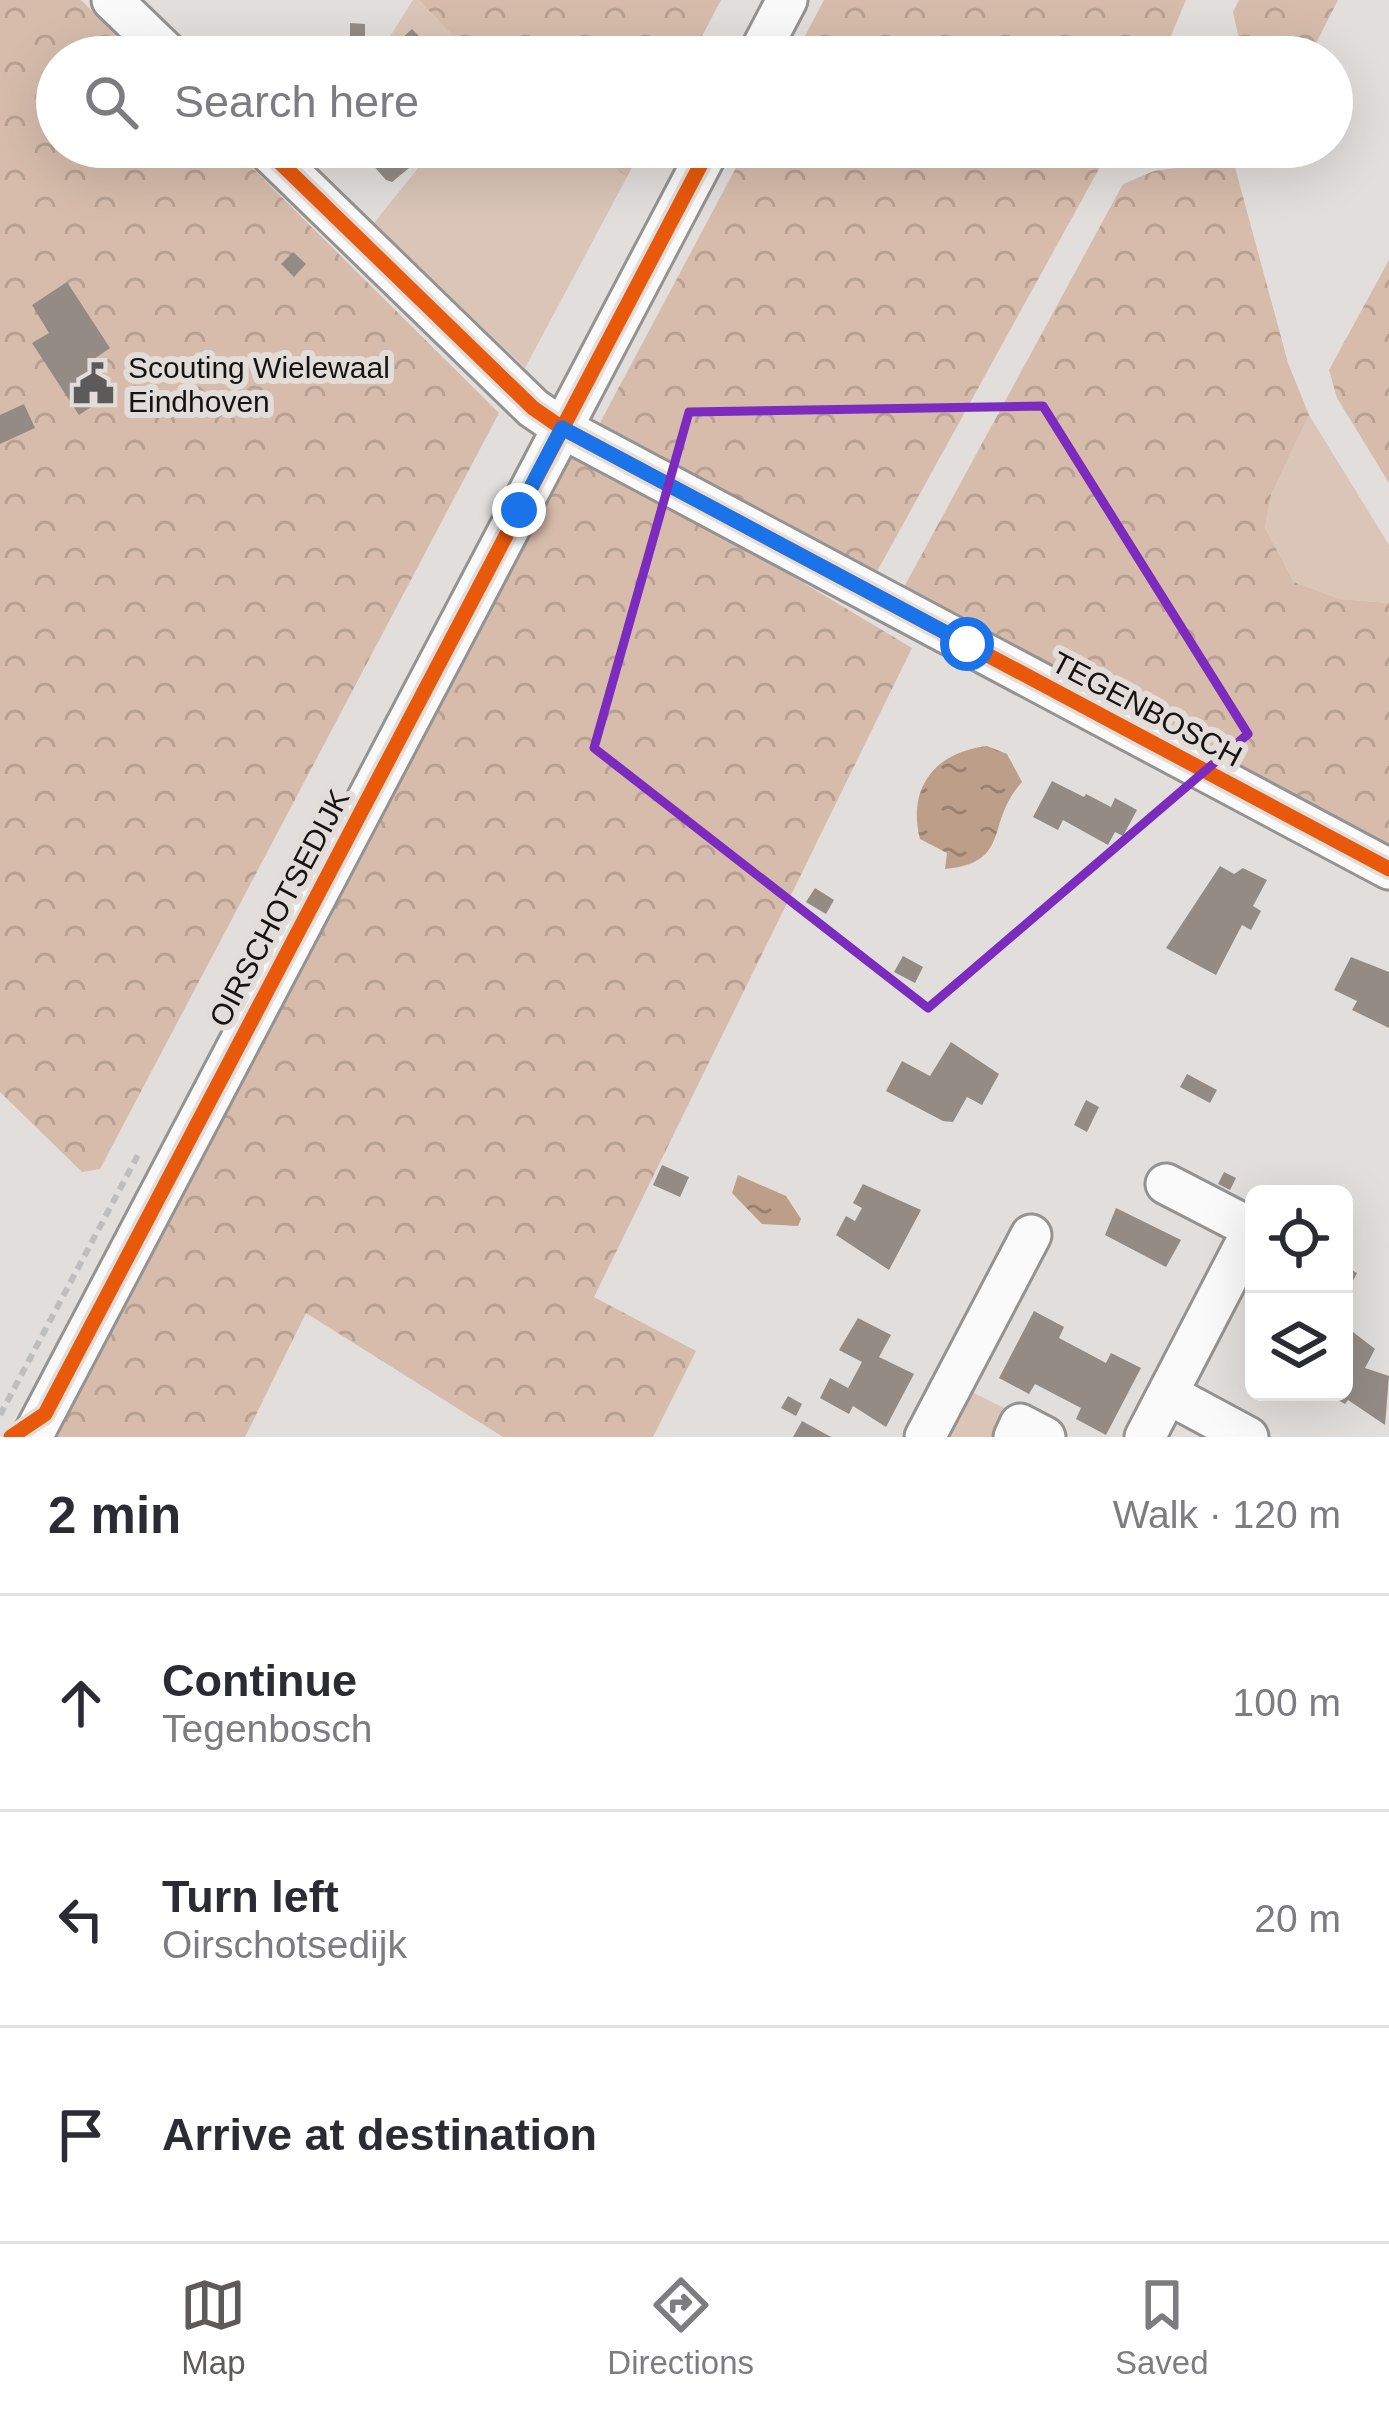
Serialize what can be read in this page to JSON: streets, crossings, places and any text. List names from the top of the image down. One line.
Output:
{"streets":{"street":["TEGENBOSCH","OIRSCHOTSEDIJK"]},"crossings":[["TEGENBOSCH","OIRSCHOTSEDIJK"]],"places":{"public building":["Scouting Wielewaal Eindhoven"]},"page":{"search":"Search here","heading":["2 min","Walk · 120 m"],"list":[["Continue","Tegenbosch","100 m"],["Turn left","Oirschotsedijk","20 m"],"Arrive at destination"],"nav":["Map","Directions","Saved"]}}
